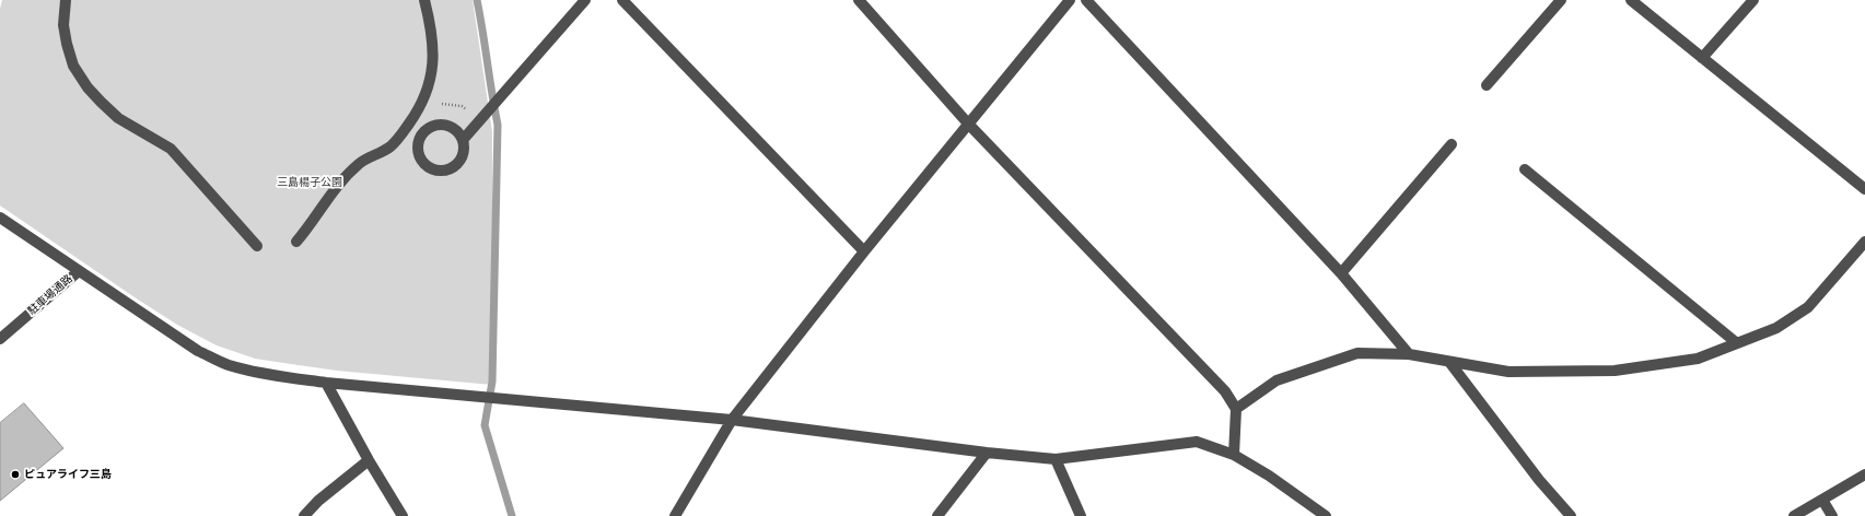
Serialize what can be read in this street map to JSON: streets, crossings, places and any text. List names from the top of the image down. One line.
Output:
{"streets":{"street":["駐車場通路"]},"parks":["三島楊子公園"],"places":["ピュアライフ三島"]}
